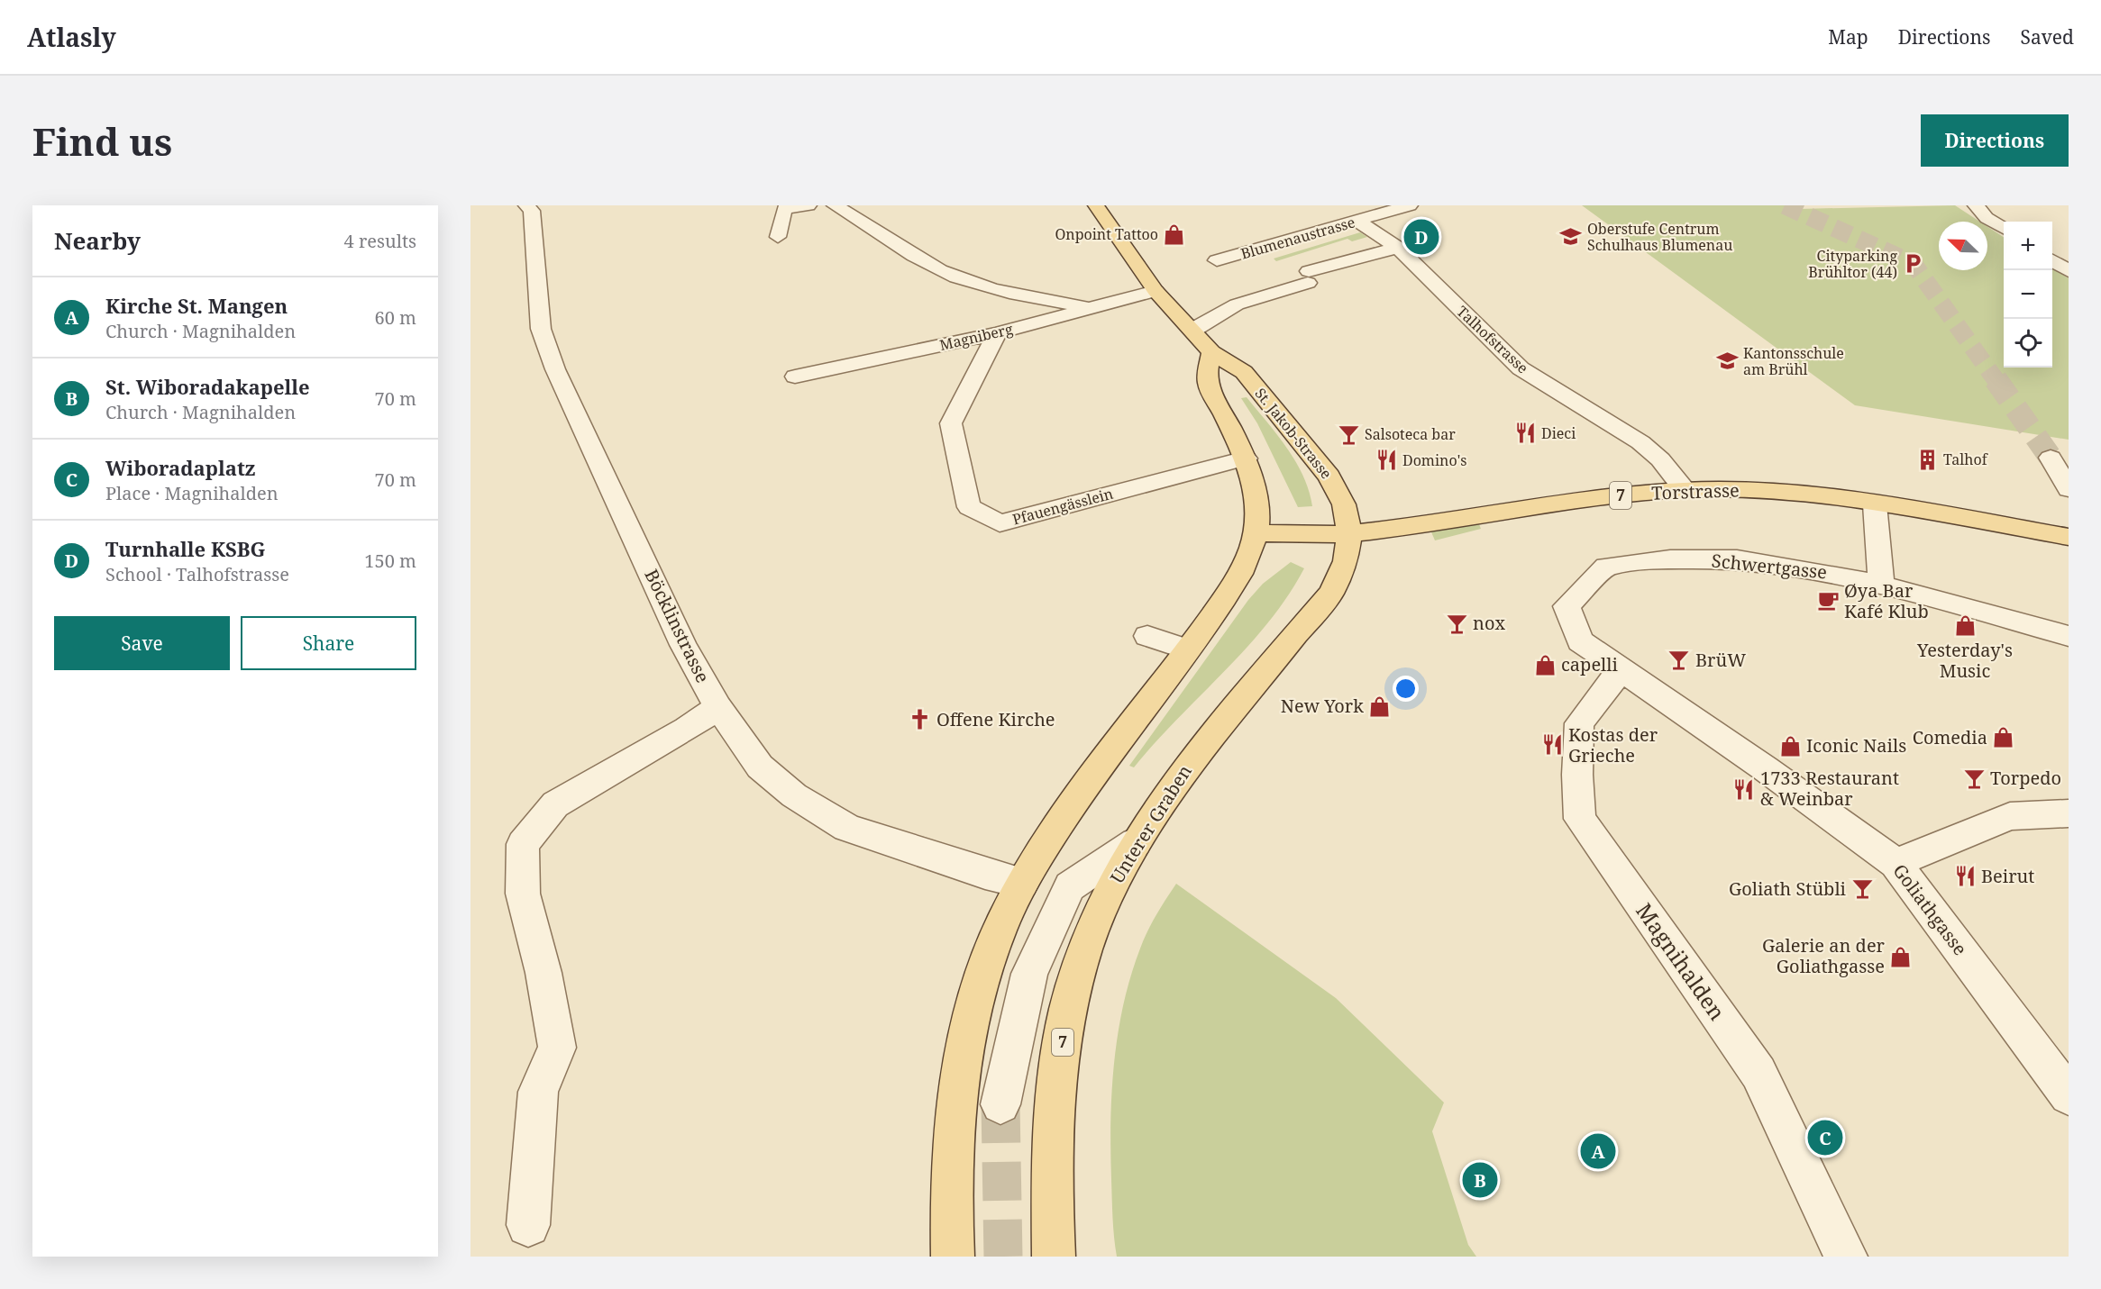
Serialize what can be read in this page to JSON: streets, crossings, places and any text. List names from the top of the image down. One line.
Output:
{"streets":{"main road":["St. Jakob-Strasse","Torstrasse","7","Unterer Graben"],"street":["Blumenaustrasse","Magniberg","Talhofstrasse","Pfauengässlein","Schwertgasse","Böcklinstrasse","Goliathgasse","Magnihalden"]},"crossings":[["Blumenaustrasse","Talhofstrasse"],["Magniberg","St. Jakob-Strasse"],["Magniberg","Pfauengässlein"],["Talhofstrasse","Torstrasse"],["St. Jakob-Strasse","Torstrasse"],["St. Jakob-Strasse","Unterer Graben"],["Torstrasse","Unterer Graben"],["Schwertgasse","Goliathgasse"],["Schwertgasse","Magnihalden"],["Goliathgasse","Magnihalden"]],"places":{"shop":["Onpoint Tattoo","Yesterday's Music","capelli","New York","Comedia","Iconic Nails","Galerie an der Goliathgasse"],"school or university":["Oberstufe Centrum Schulhaus Blumenau","Kantonsschule am Brühl"],"parking":["Cityparking Brühltor (44)"],"restaurant":["Dieci","Domino's","Kostas der Grieche","1733 Restaurant & Weinbar","Beirut"],"bar":["Salsoteca bar","nox","BrüW","Torpedo","Goliath Stübli"],"building":["Talhof"],"cafe":["Øya Bar Kafé Klub"],"church":["Offene Kirche"]},"north":"top left","page":{"header":"Atlasly","nav":["Map","Directions","Saved"],"buttons":["Directions",["Save","Share"]],"title":"Find us","heading":["Nearby","4 results"],"pins":["D","C","A","B"],"map_buttons":["+","−"],"list":[{"mark":"A","name":"Kirche St. Mangen","note":"Church · Magnihalden","value":"60 m"},{"mark":"B","name":"St. Wiboradakapelle","note":"Church · Magnihalden","value":"70 m"},{"mark":"C","name":"Wiboradaplatz","note":"Place · Magnihalden","value":"70 m"},{"mark":"D","name":"Turnhalle KSBG","note":"School · Talhofstrasse","value":"150 m"}]}}
